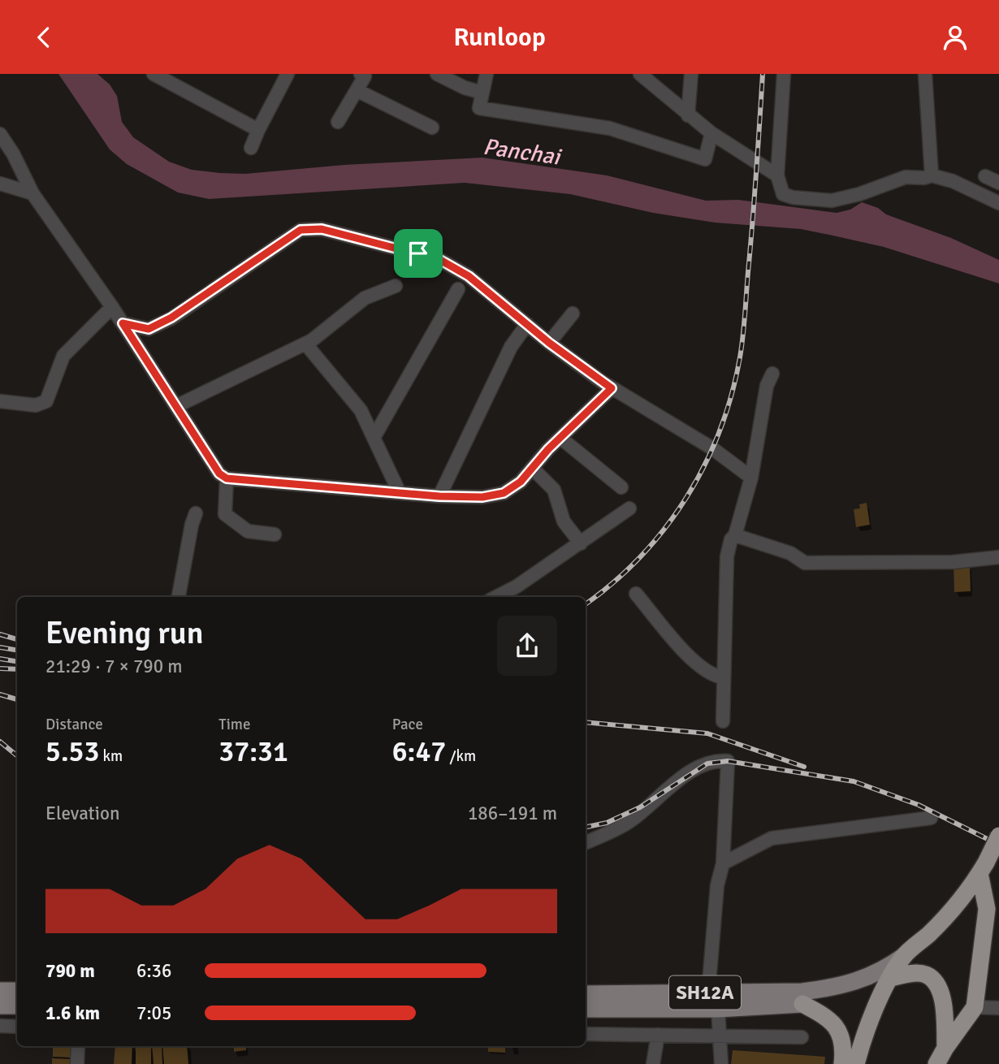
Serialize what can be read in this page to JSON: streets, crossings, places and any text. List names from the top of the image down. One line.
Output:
{"streets":{"highway":["SH12A"]},"water":["Panchai"],"page":{"header":"Runloop","heading":["Evening run","21:29 · 7 × 790 m"],"stats":[["Distance","5.53 km"],["Time","37:31"],["Pace","6:47 /km"]],"chart":["Elevation","186–191 m"],"list":[{"name":"790 m","note":"6:36"},{"name":"1.6 km","note":"7:05"}]}}
